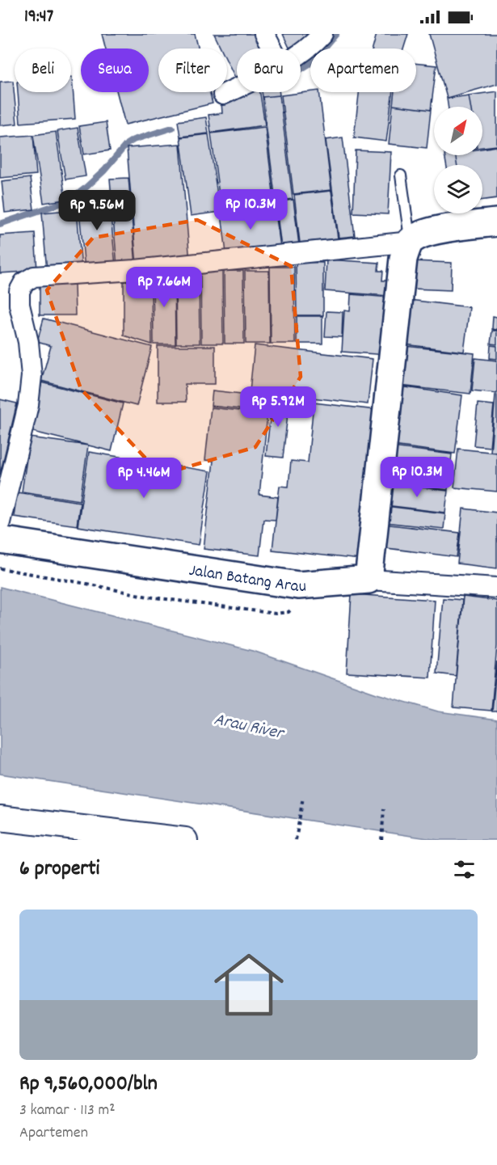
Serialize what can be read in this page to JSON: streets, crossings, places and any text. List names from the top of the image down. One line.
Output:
{"streets":{"main road":["Jalan Batang Arau"]},"water":["Arau River"],"north":"top right","page":{"status":"19:47","chip":["Beli","Sewa","Filter","Baru","Apartemen"],"price":["Rp 10.3M","Rp 9.56M","Rp 7.66M","Rp 5.92M","Rp 10.3M","Rp 4.46M"],"heading":"6 properti","list":[{"name":"Rp 9,560,000/bln","note":"3 kamar · 113 m² · Apartemen"}]}}
